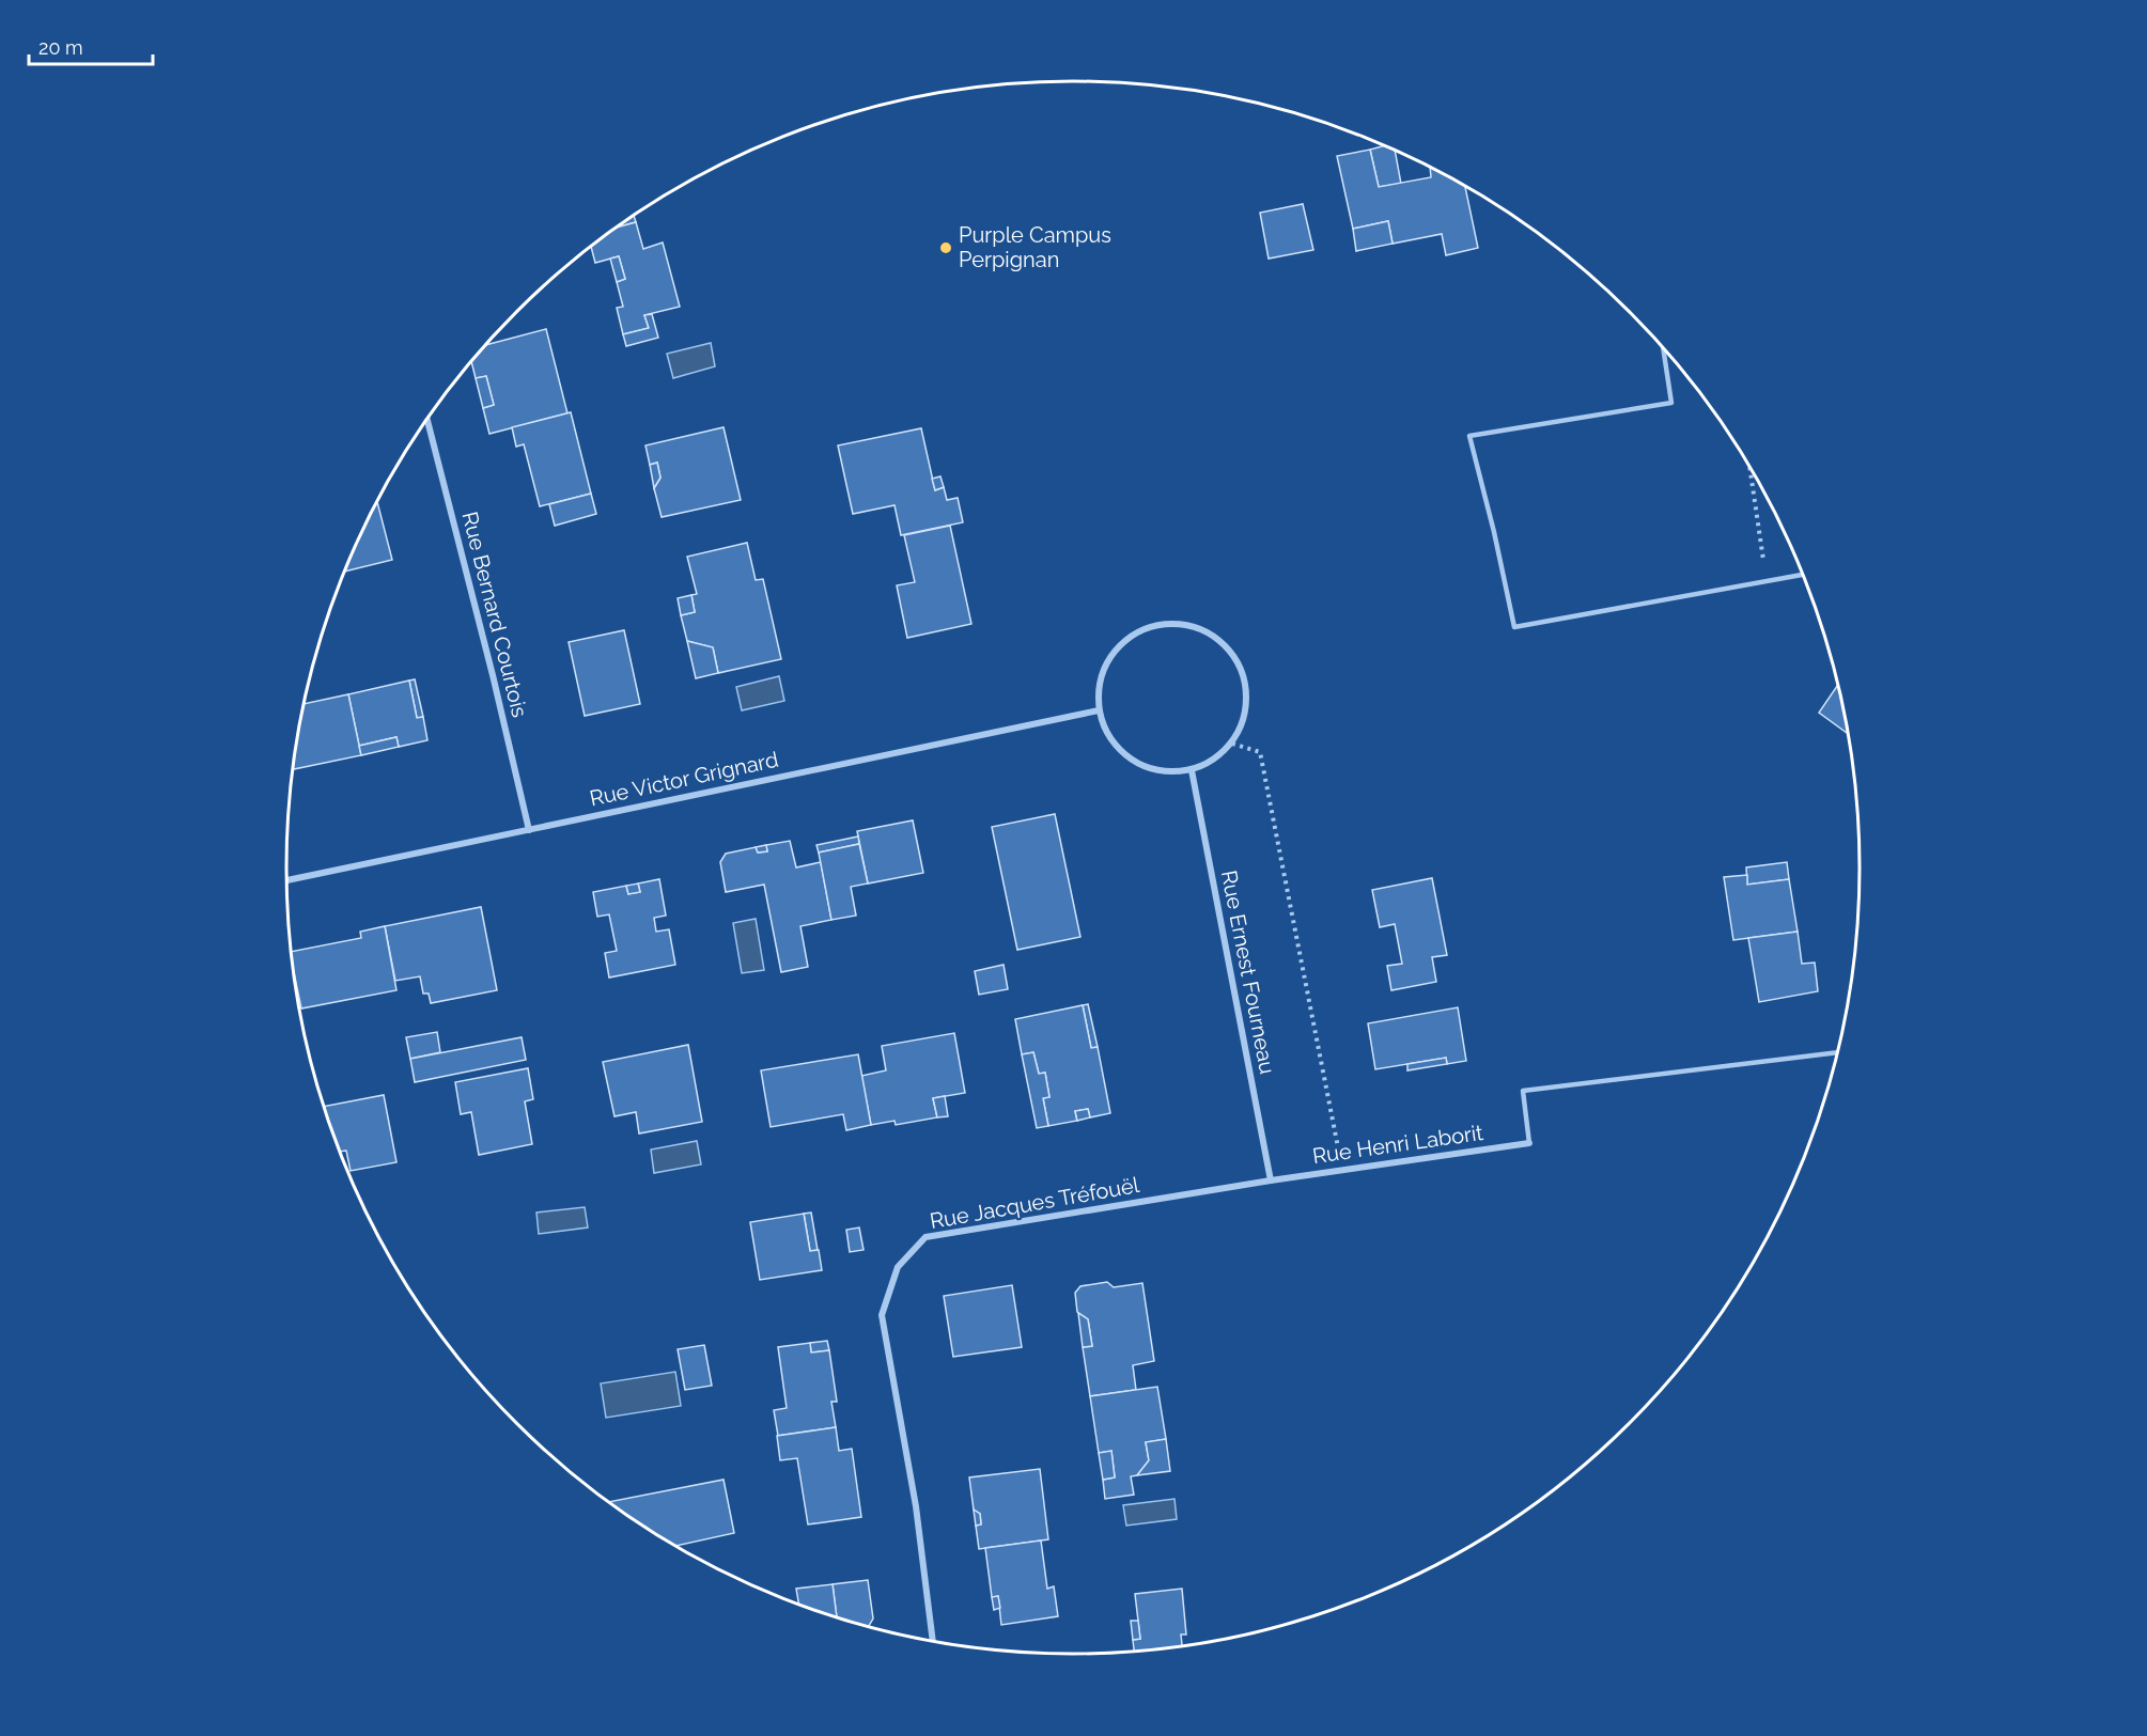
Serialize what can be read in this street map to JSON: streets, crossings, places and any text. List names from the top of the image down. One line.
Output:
{"streets":{"street":["Rue Bernard Courtois","Rue Victor Grignard","Rue Ernest Fourneau","Rue Henri Laborit","Rue Jacques Tréfouël"]},"crossings":[["Rue Bernard Courtois","Rue Victor Grignard"],["Rue Victor Grignard","Rue Ernest Fourneau"],["Rue Ernest Fourneau","Rue Henri Laborit"],["Rue Ernest Fourneau","Rue Jacques Tréfouël"],["Rue Henri Laborit","Rue Jacques Tréfouël"]],"places":["Purple Campus Perpignan"],"scale_bar":"20 m"}
